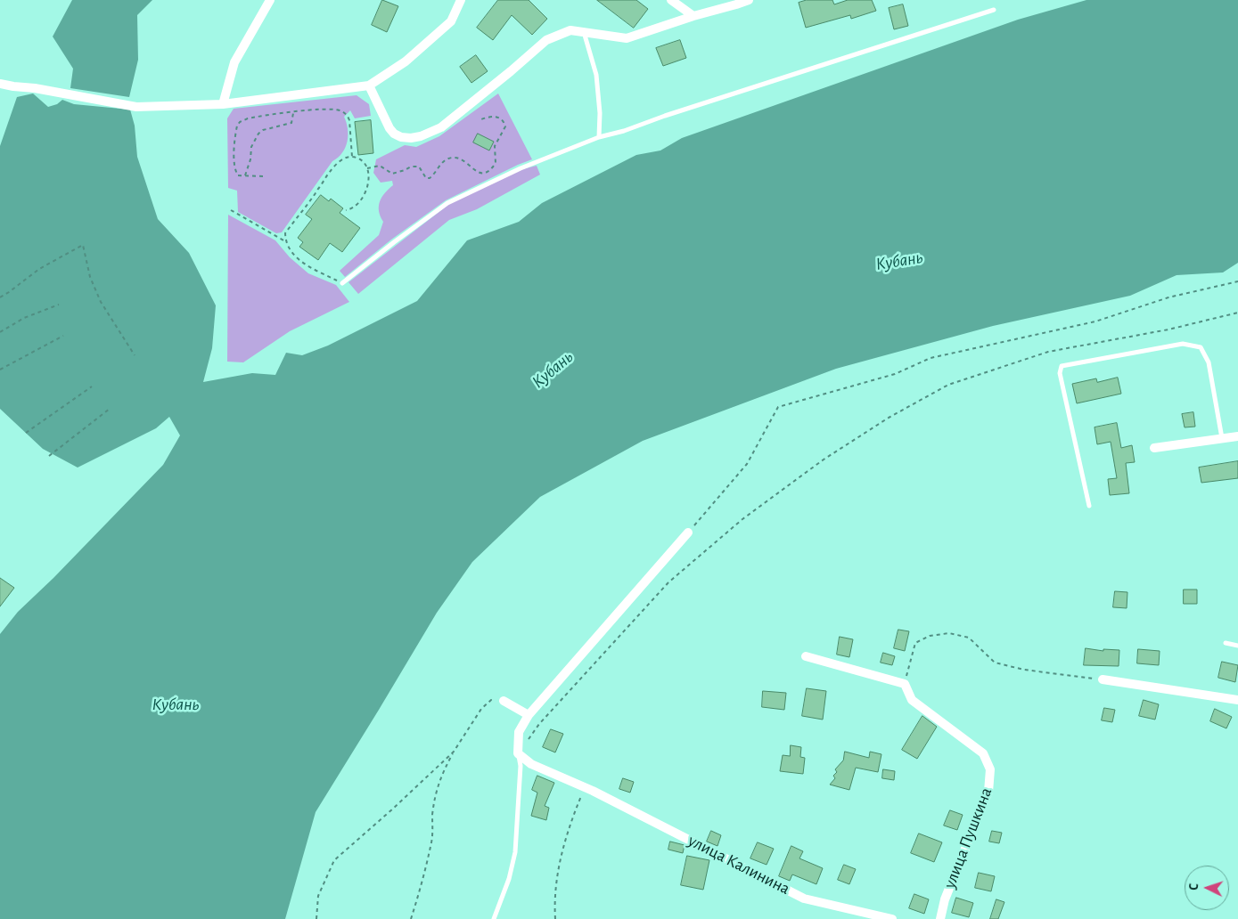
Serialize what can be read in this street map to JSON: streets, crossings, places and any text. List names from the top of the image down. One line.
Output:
{"streets":{"street":["улица Пушкина","улица Калинина"]},"water":["Кубань"],"north":"left"}
